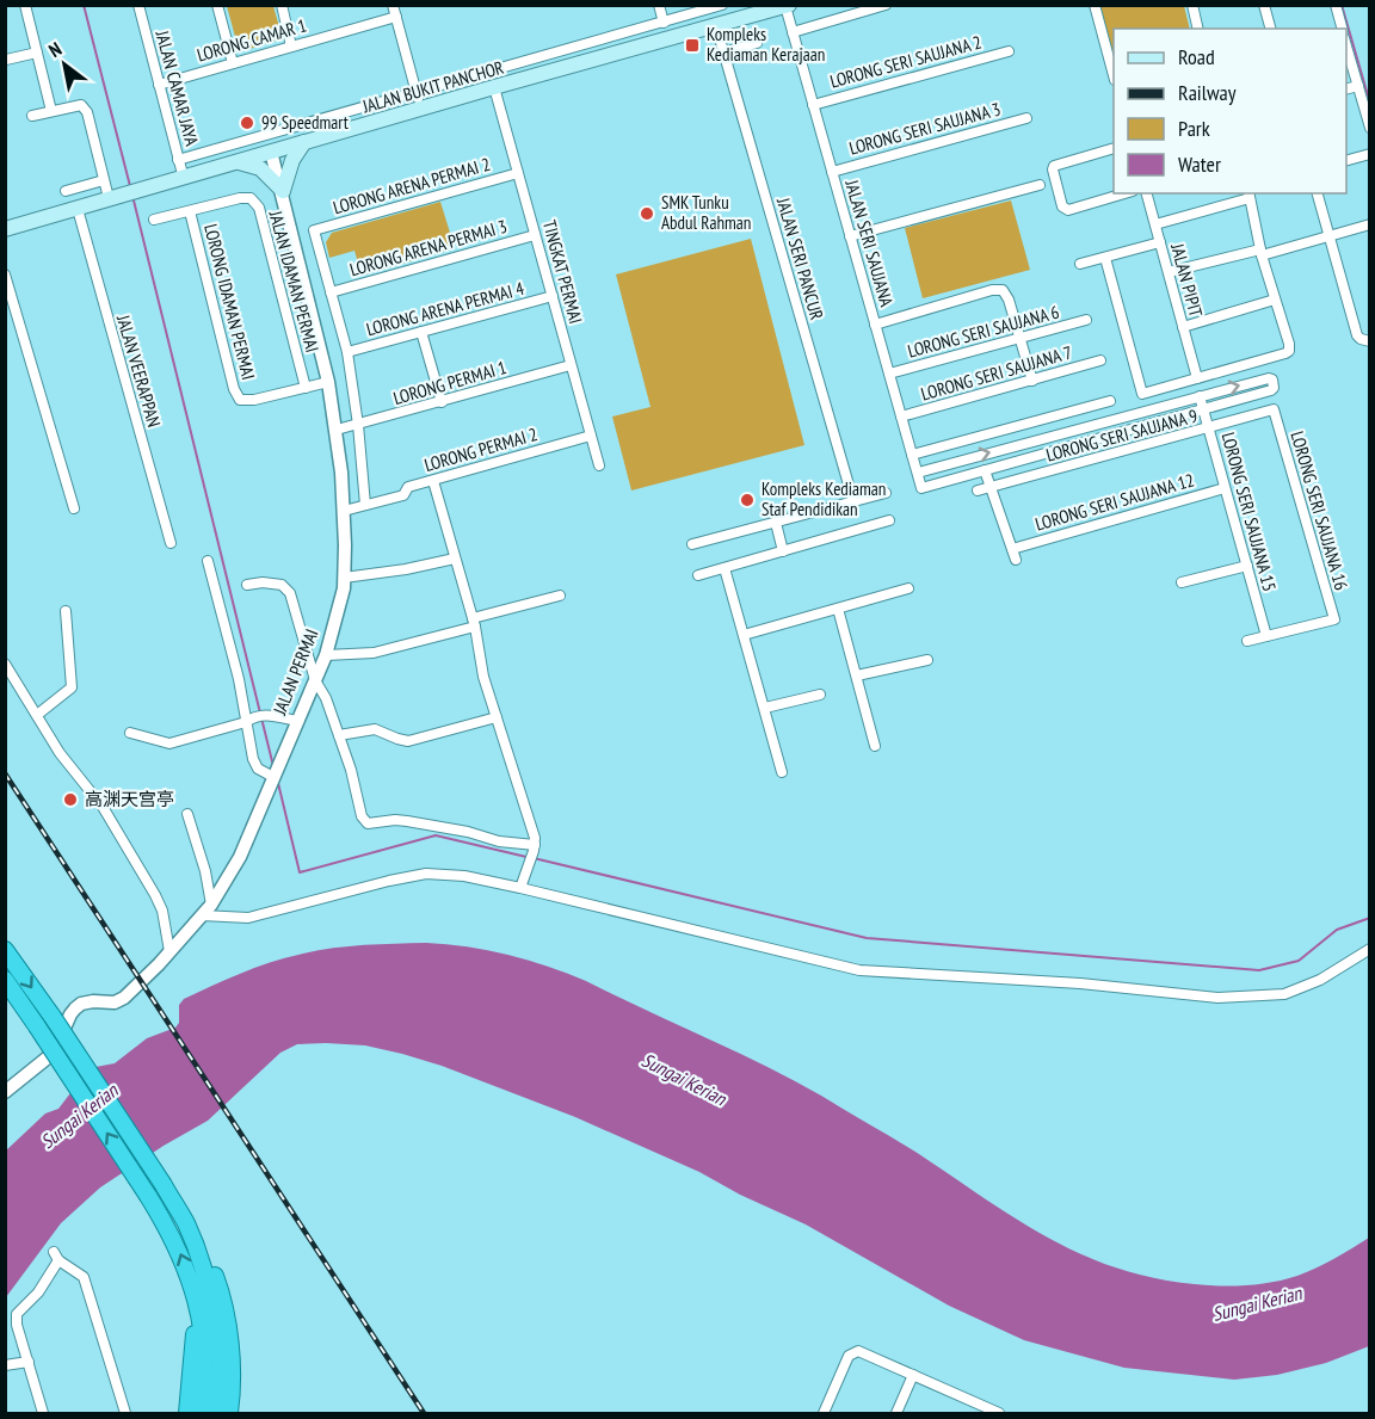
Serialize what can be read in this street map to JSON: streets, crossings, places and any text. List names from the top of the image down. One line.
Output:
{"streets":{"main road":["JALAN BUKIT PANCHOR"],"street":["LORONG CAMAR 1","LORONG SERI SAUJANA 2","JALAN CAMAR JAYA","LORONG SERI SAUJANA 3","LORONG ARENA PERMAI 2","JALAN SERI SAUJANA","LORONG ARENA PERMAI 3","JALAN SERI PANCUR","TINGKAT PERMAI","JALAN PIPIT","JALAN IDAMAN PERMAI","LORONG IDAMAN PERMAI","LORONG ARENA PERMAI 4","LORONG SERI SAUJANA 6","JALAN VEERAPPAN","LORONG SERI SAUJANA 7","LORONG PERMAI 1","LORONG SERI SAUJANA 9","LORONG PERMAI 2","LORONG SERI SAUJANA 12","LORONG SERI SAUJANA 16","LORONG SERI SAUJANA 15","JALAN PERMAI"]},"crossings":[["LORONG CAMAR 1","JALAN CAMAR JAYA"],["LORONG SERI SAUJANA 2","JALAN SERI SAUJANA"],["JALAN BUKIT PANCHOR","JALAN CAMAR JAYA"],["JALAN BUKIT PANCHOR","JALAN SERI SAUJANA"],["JALAN BUKIT PANCHOR","JALAN SERI PANCUR"],["JALAN BUKIT PANCHOR","TINGKAT PERMAI"],["JALAN BUKIT PANCHOR","JALAN VEERAPPAN"],["JALAN BUKIT PANCHOR","JALAN PERMAI"],["LORONG SERI SAUJANA 3","JALAN SERI SAUJANA"],["LORONG ARENA PERMAI 2","LORONG ARENA PERMAI 3"],["LORONG ARENA PERMAI 2","TINGKAT PERMAI"],["JALAN SERI SAUJANA","LORONG SERI SAUJANA 6"],["JALAN SERI SAUJANA","LORONG SERI SAUJANA 7"],["LORONG ARENA PERMAI 3","TINGKAT PERMAI"],["TINGKAT PERMAI","LORONG ARENA PERMAI 4"],["TINGKAT PERMAI","LORONG PERMAI 1"],["TINGKAT PERMAI","LORONG PERMAI 2"],["JALAN IDAMAN PERMAI","LORONG IDAMAN PERMAI"],["LORONG PERMAI 1","JALAN PERMAI"],["LORONG SERI SAUJANA 9","LORONG SERI SAUJANA 12"],["LORONG SERI SAUJANA 9","LORONG SERI SAUJANA 16"],["LORONG SERI SAUJANA 9","LORONG SERI SAUJANA 15"],["LORONG PERMAI 2","JALAN PERMAI"],["LORONG SERI SAUJANA 12","LORONG SERI SAUJANA 15"],["LORONG SERI SAUJANA 16","LORONG SERI SAUJANA 15"]],"water":["Sungai Kerian"],"places":{"transit":["Kompleks Kediaman Kerajaan"],"other":["99 Speedmart","SMK Tunku Abdul Rahman","Kompleks Kediaman Staf Pendidikan","高渊天宫亭"]},"legend":["Road","Railway","Park","Water"],"north":"top left"}
